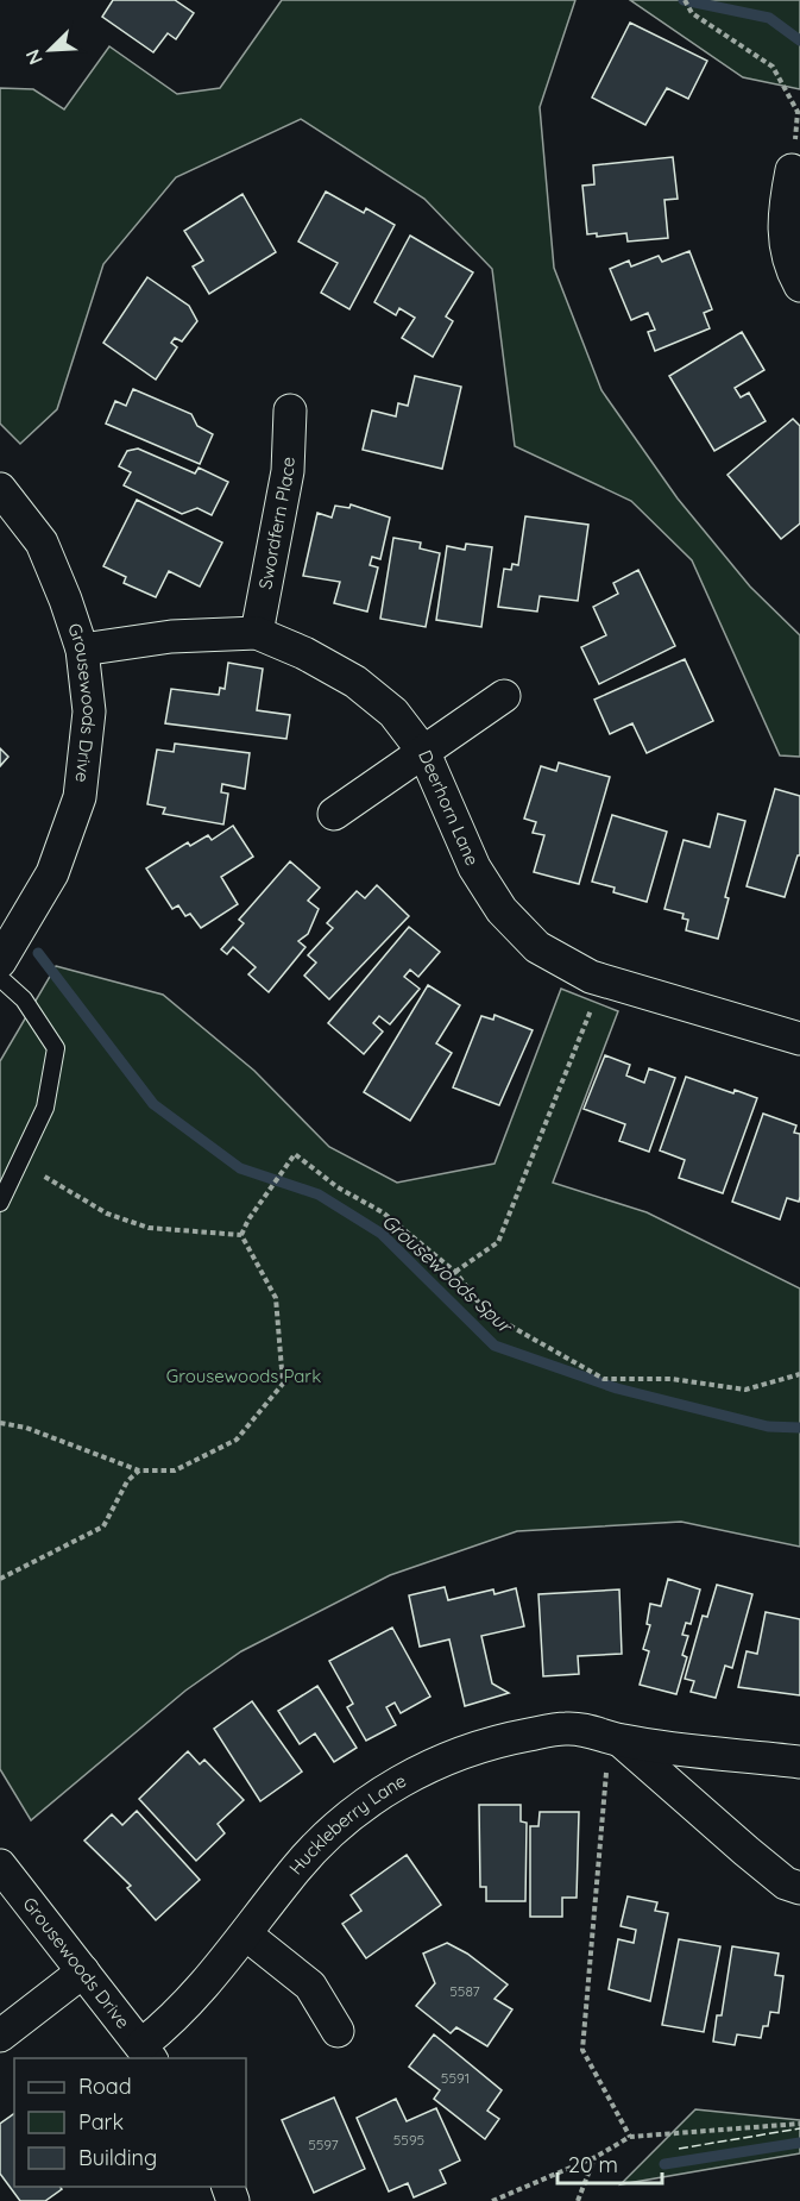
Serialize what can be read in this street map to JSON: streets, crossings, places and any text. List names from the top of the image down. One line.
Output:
{"streets":{"street":["Swordfern Place","Grousewoods Drive","Deerhorn Lane","Huckleberry Lane"]},"crossings":[["Swordfern Place","Deerhorn Lane"],["Grousewoods Drive","Deerhorn Lane"],["Grousewoods Drive","Huckleberry Lane"]],"water":["Grousewoods Spur"],"parks":["Grousewoods Park"],"house_numbers":["5587","5591","5595","5597"],"legend":["Road","Park","Building"],"scale_bar":"20 m","north":"bottom left"}
